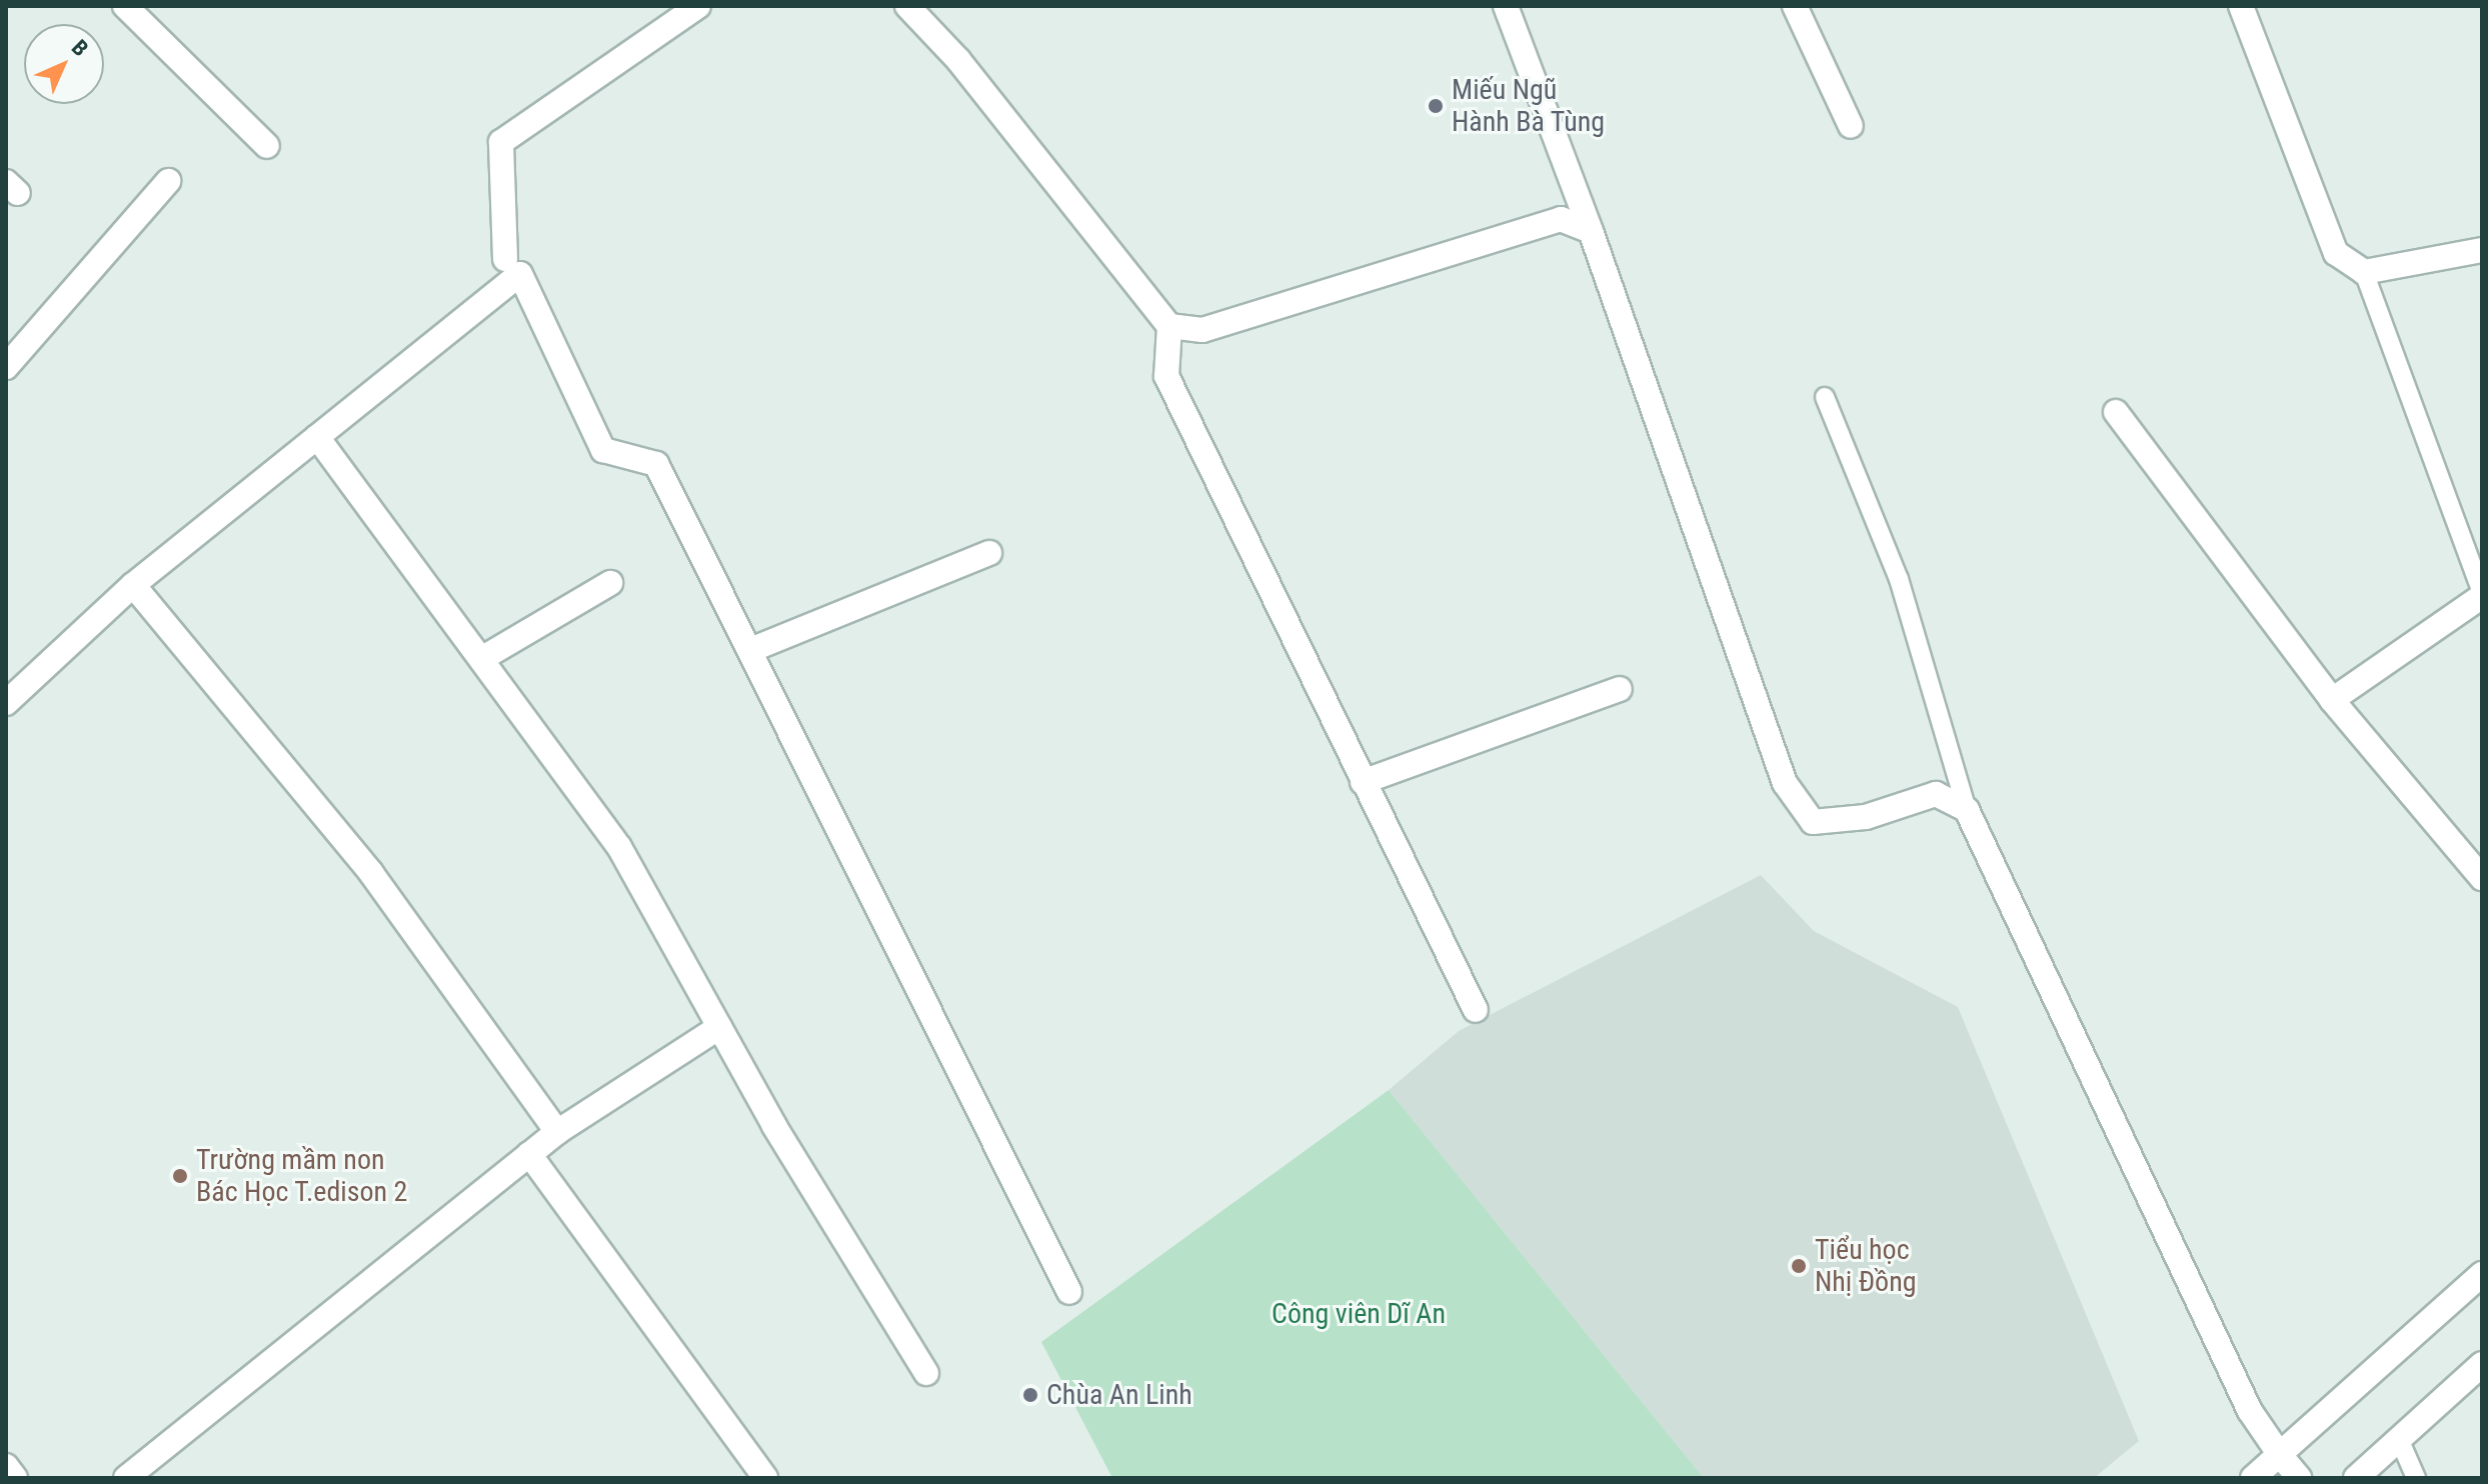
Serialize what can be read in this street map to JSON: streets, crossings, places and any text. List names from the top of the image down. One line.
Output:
{"parks":["Công viên Dĩ An"],"places":["Miếu Ngũ Hành Bà Tùng","Trường mầm non Bác Học T.edison 2","Tiểu học Nhị Đồng","Chùa An Linh"],"north":"top right"}
